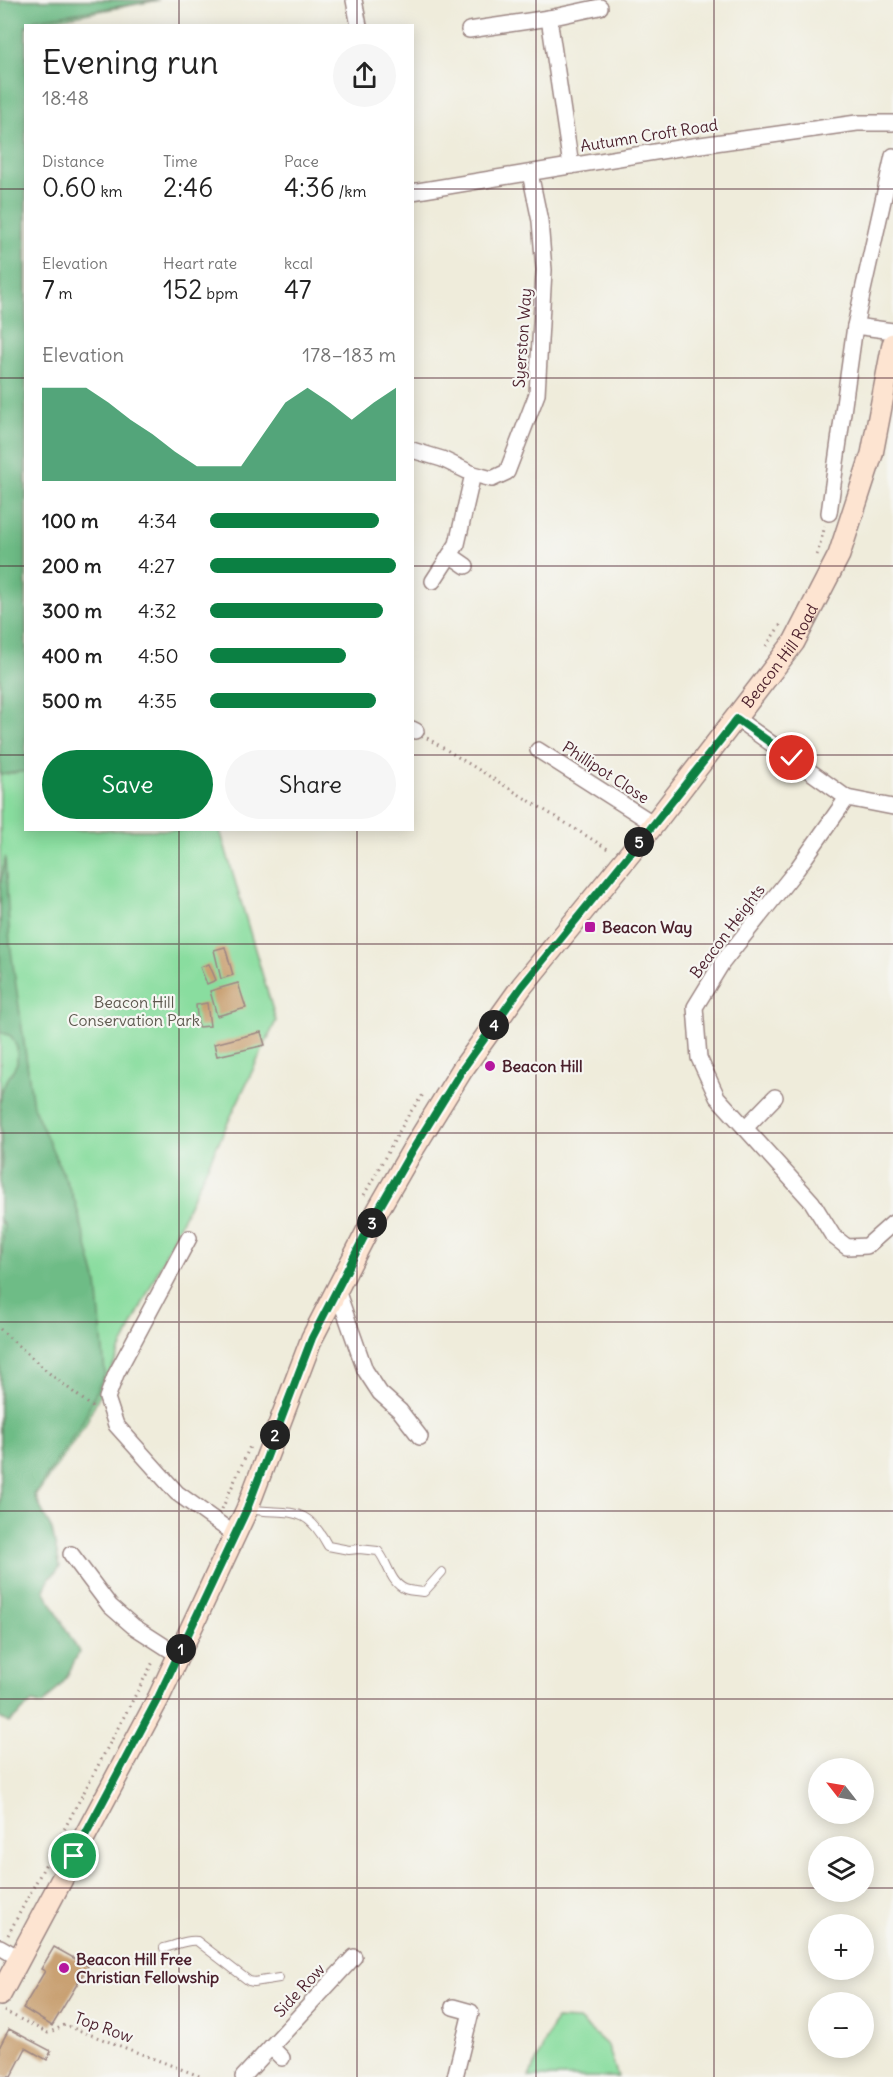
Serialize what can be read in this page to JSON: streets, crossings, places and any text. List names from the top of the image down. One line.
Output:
{"streets":{"street":["Autumn Croft Road","Syerston Way","Beacon Hill Road","Phillipot Close","Beacon Heights","Side Row"],"path":["Top Row"]},"crossings":[["Autumn Croft Road","Syerston Way"],["Beacon Hill Road","Phillipot Close"]],"parks":["Beacon Hill Conservation Park"],"places":{"transit":["Beacon Way"],"other":["Beacon Hill","Beacon Hill Free Christian Fellowship"]},"north":"top left","page":{"heading":["Evening run","18:48"],"stats":[["Distance","0.60 km"],["Time","2:46"],["Pace","4:36 /km"],["Elevation","7 m"],["Heart rate","152 bpm"],["kcal","47"]],"chart":["Elevation","178–183 m"],"list":[{"name":"100 m","note":"4:34"},{"name":"200 m","note":"4:27"},{"name":"300 m","note":"4:32"},{"name":"400 m","note":"4:50"},{"name":"500 m","note":"4:35"}],"buttons":["Save","Share"],"pins":["5","4","3","2","1"],"map_buttons":["+","−"]}}
